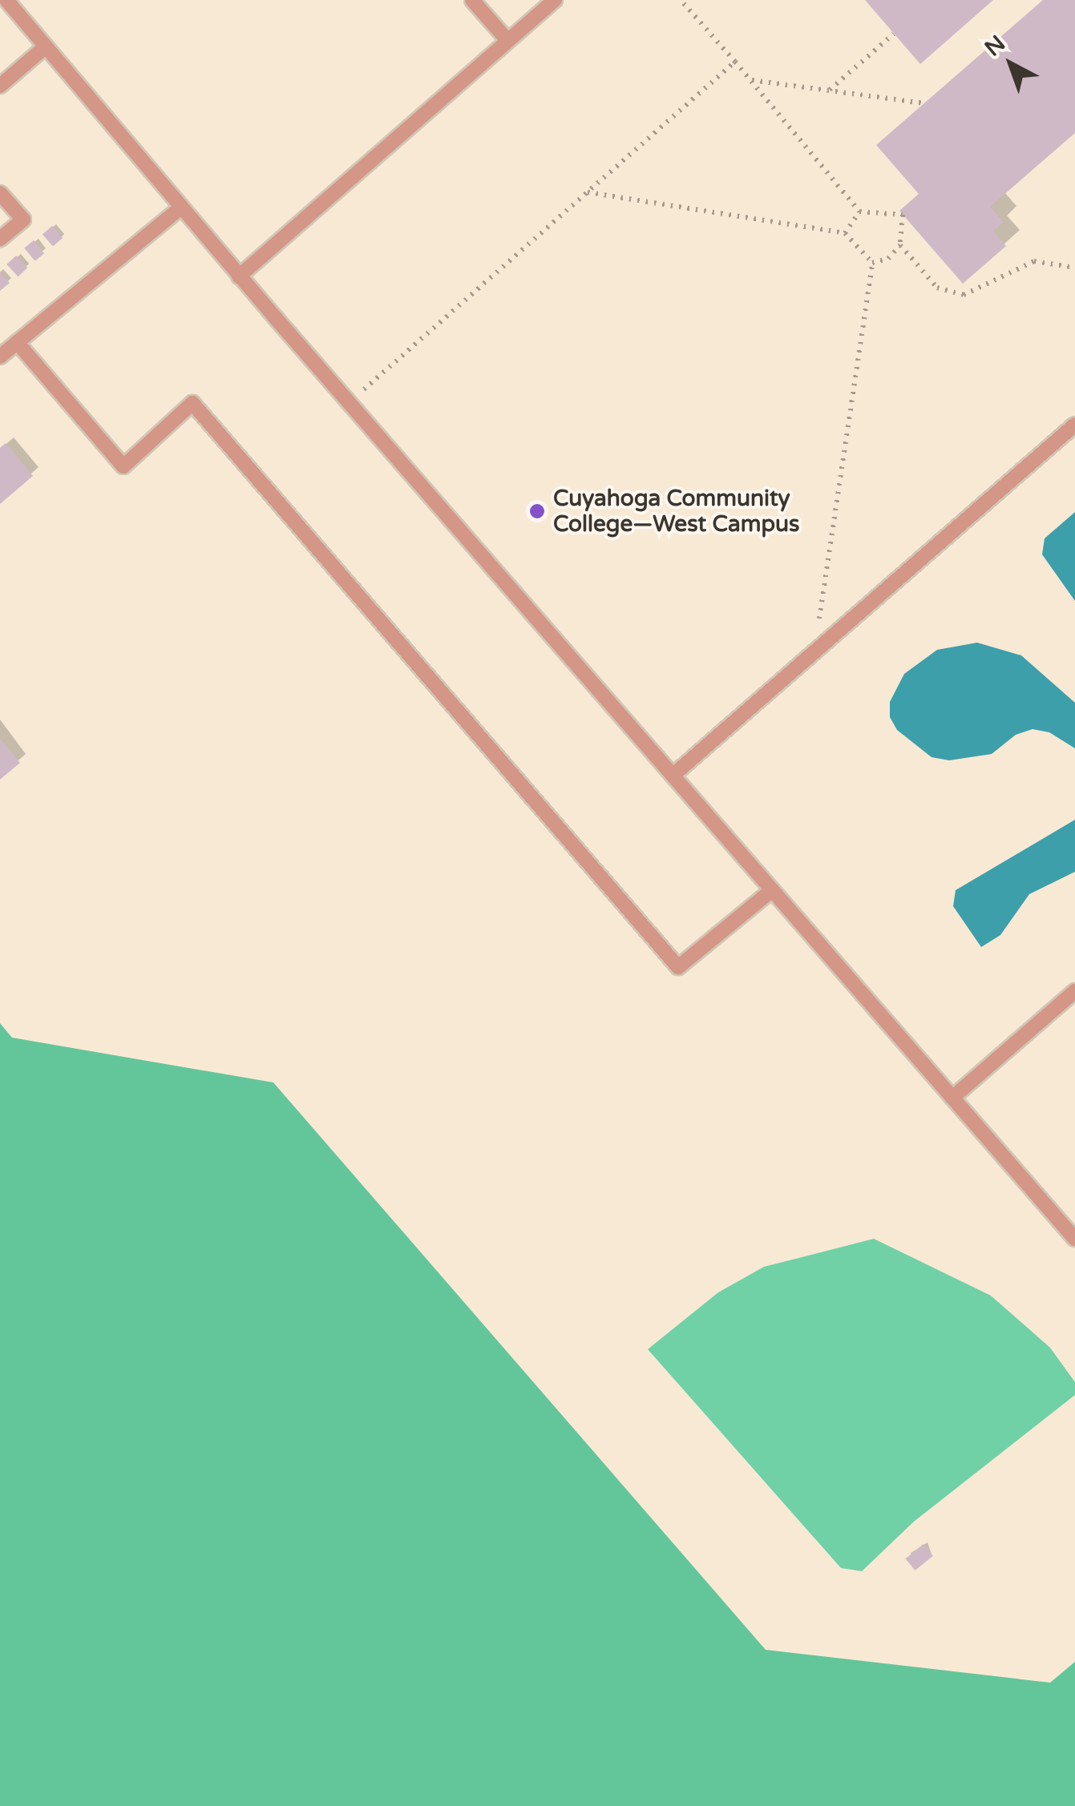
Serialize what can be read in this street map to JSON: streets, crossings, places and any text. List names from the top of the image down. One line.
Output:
{"places":["Cuyahoga Community College—West Campus"],"north":"top left"}
